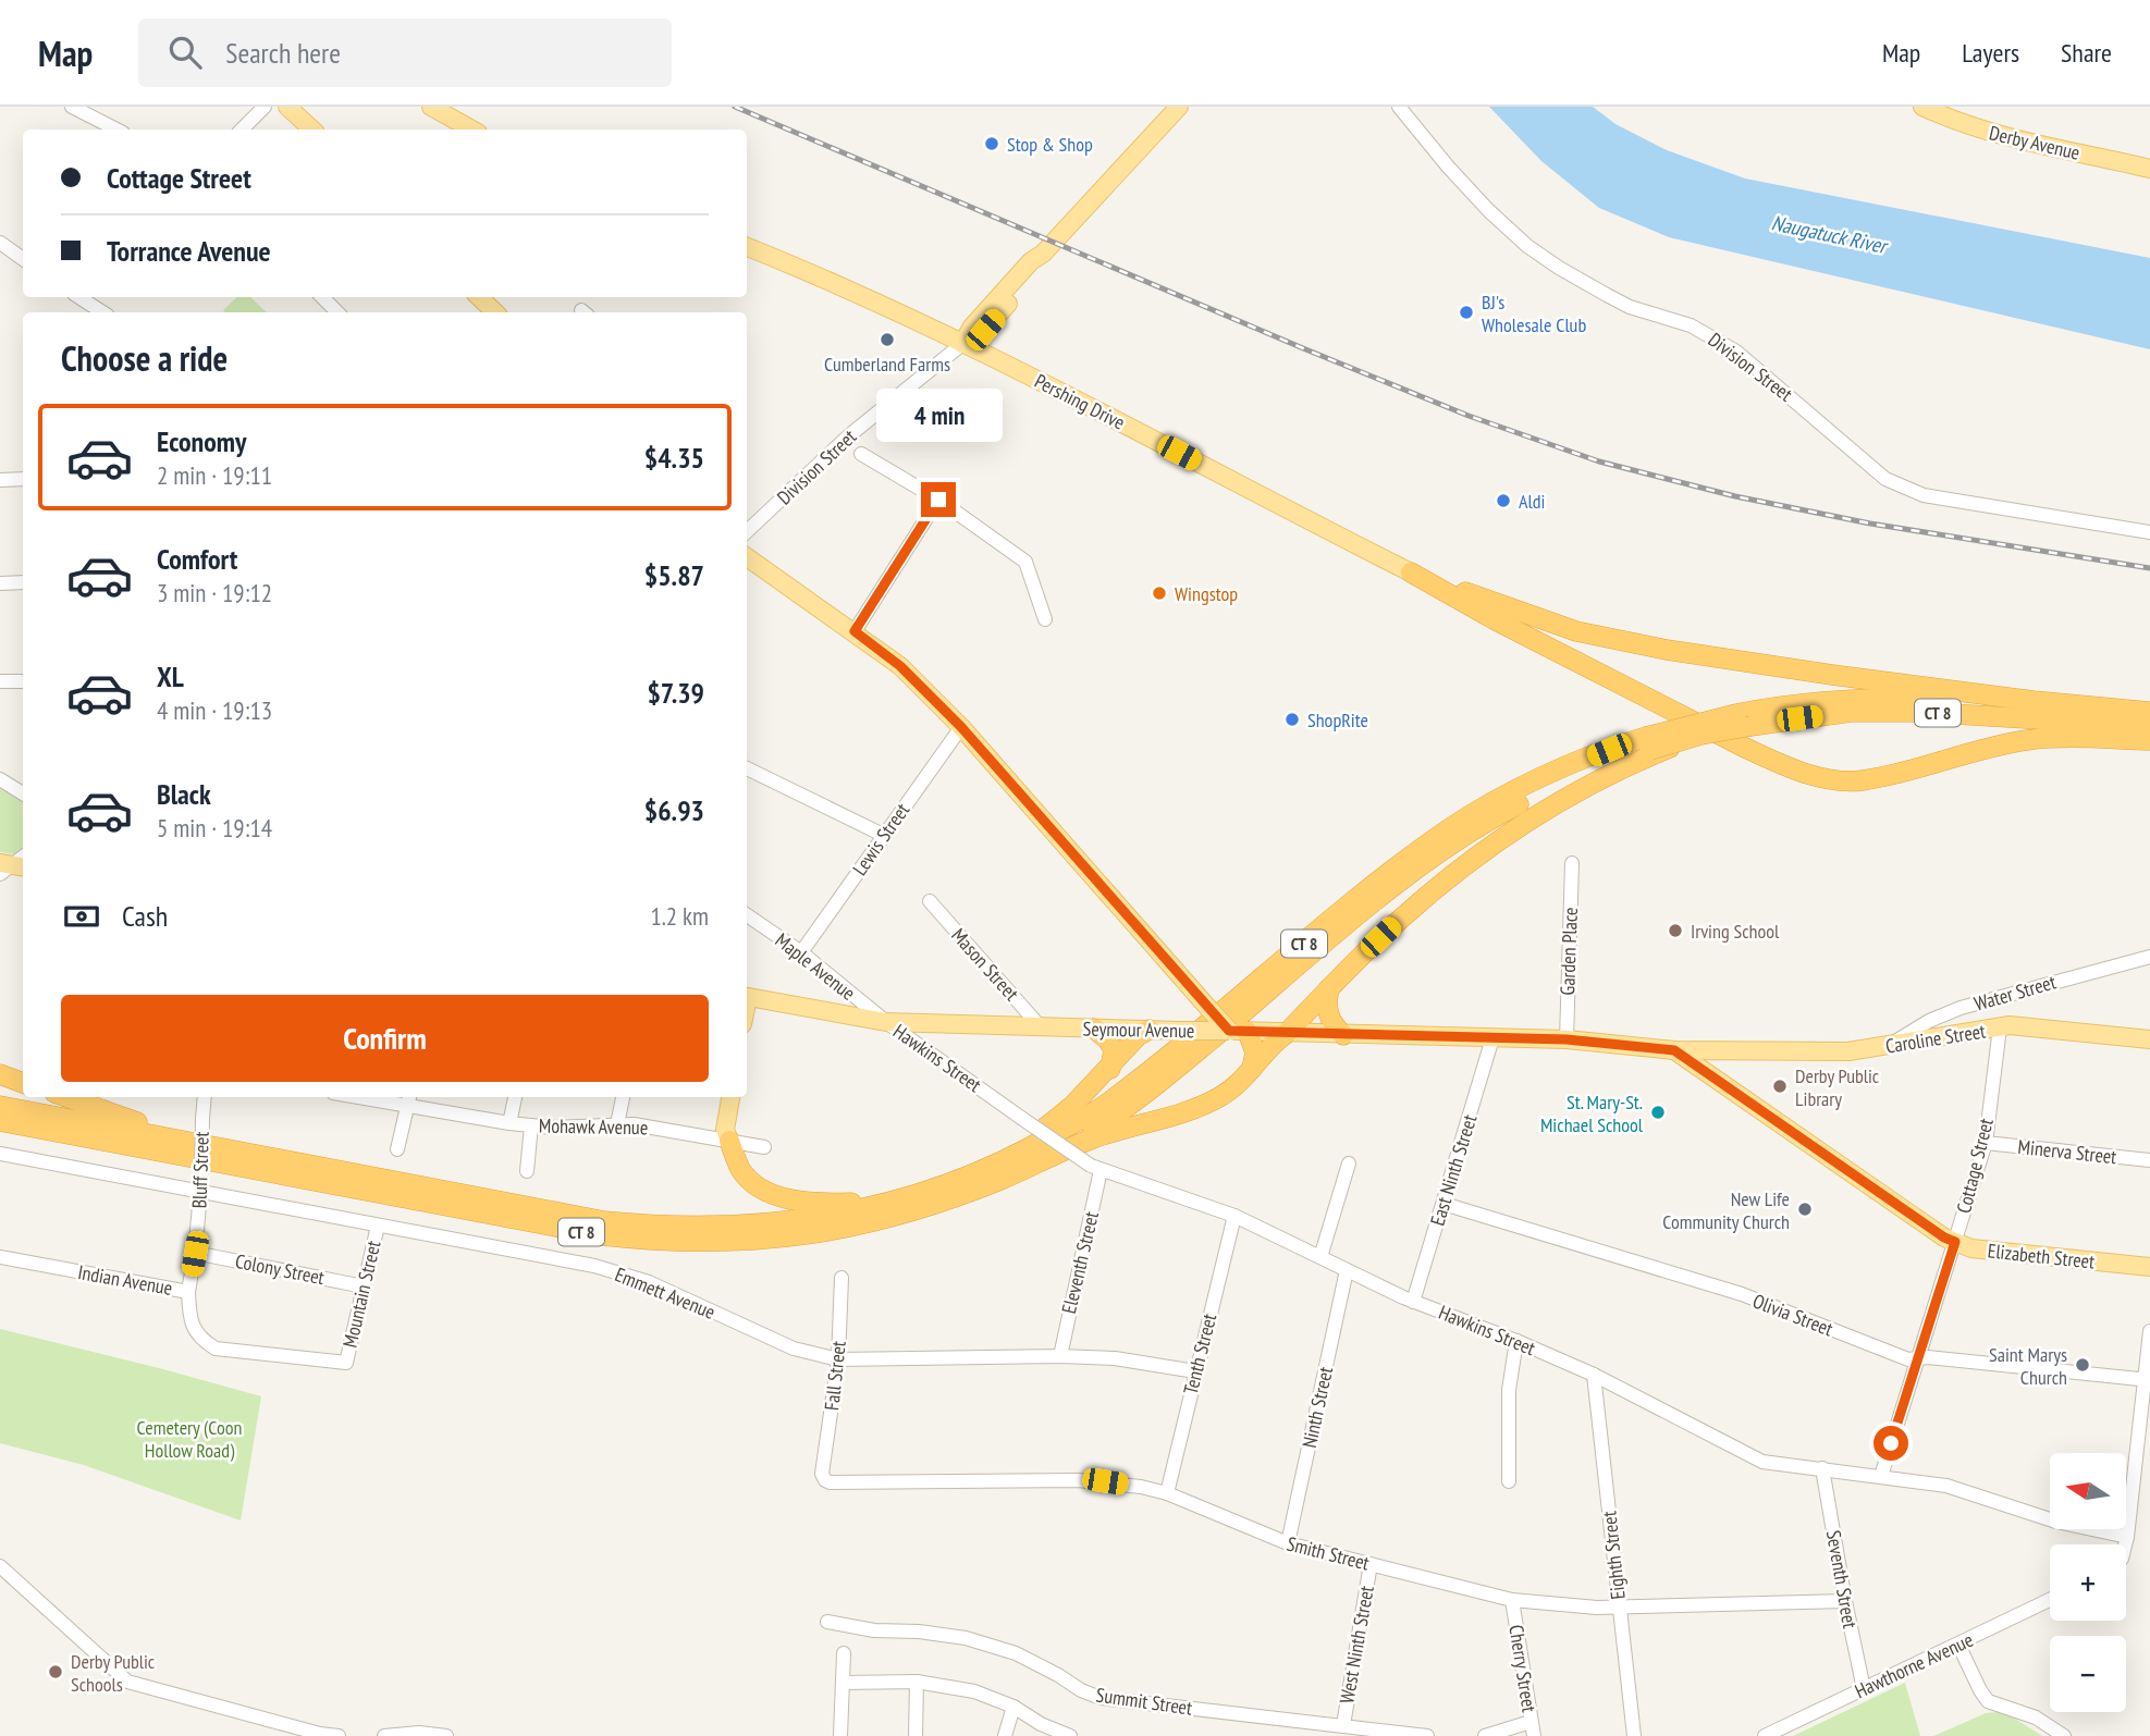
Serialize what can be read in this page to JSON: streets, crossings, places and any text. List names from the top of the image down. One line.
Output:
{"streets":{"highway":["CT 8"],"main road":["Derby Avenue","Division Street","Pershing Drive","Seymour Avenue","Caroline Street","Elizabeth Street"],"street":["Lewis Street","Garden Place","Mason Street","Maple Avenue","Water Street","Hawkins Street","Mohawk Avenue","Minerva Street","Cottage Street","Bluff Street","East Ninth Street","Eleventh Street","Colony Street","Indian Avenue","Emmett Avenue","Mountain Street","Olivia Street","Tenth Street","Fall Street","Ninth Street","Smith Street","Eighth Street","Seventh Street","West Ninth Street","Hawthorne Avenue","Cherry Street","Summit Street"]},"crossings":[["Division Street","Pershing Drive"],["Lewis Street","Maple Avenue"],["Garden Place","Seymour Avenue"],["Mason Street","Seymour Avenue"],["Maple Avenue","Seymour Avenue"],["Maple Avenue","Hawkins Street"],["Water Street","Caroline Street"],["Seymour Avenue","Caroline Street"],["Seymour Avenue","Hawkins Street"],["Seymour Avenue","East Ninth Street"],["Seymour Avenue","Elizabeth Street"],["Caroline Street","Cottage Street"],["Caroline Street","Elizabeth Street"],["Hawkins Street","Cottage Street"],["Hawkins Street","East Ninth Street"],["Hawkins Street","Eleventh Street"],["Hawkins Street","Tenth Street"],["Hawkins Street","Ninth Street"],["Hawkins Street","Eighth Street"],["Hawkins Street","Seventh Street"],["Minerva Street","Cottage Street"],["Cottage Street","Elizabeth Street"],["Cottage Street","Olivia Street"],["Bluff Street","Colony Street"],["Bluff Street","Indian Avenue"],["Bluff Street","Emmett Avenue"],["East Ninth Street","Olivia Street"],["Eleventh Street","Emmett Avenue"],["Colony Street","Mountain Street"],["Indian Avenue","Mountain Street"],["Emmett Avenue","Mountain Street"],["Emmett Avenue","Tenth Street"],["Emmett Avenue","Fall Street"],["Tenth Street","Smith Street"],["Fall Street","Smith Street"],["Ninth Street","Smith Street"],["Smith Street","Eighth Street"],["Smith Street","Seventh Street"],["Smith Street","West Ninth Street"],["Smith Street","Cherry Street"],["Seventh Street","Hawthorne Avenue"],["West Ninth Street","Summit Street"]],"water":["Naugatuck River"],"parks":["Cemetery (Coon Hollow Road)"],"places":["Stop & Shop","BJ's Wholesale Club","Cumberland Farms","Aldi","Wingstop","ShopRite","Irving School","Derby Public Library","St. Mary-St. Michael School","New Life Community Church","Saint Marys Church","Derby Public Schools"],"north":"left","page":{"header":"Map","search":"Search here","nav":["Map","Layers","Share"],"banner":["Cottage Street","Torrance Avenue"],"heading":"Choose a ride","bubble":"4 min","list":[{"name":"Economy","note":"2 min · 19:11","value":"$4.35"},{"name":"Comfort","note":"3 min · 19:12","value":"$5.87"},{"name":"XL","note":"4 min · 19:13","value":"$7.39"},{"name":"Black","note":"5 min · 19:14","value":"$6.93"}],"pay":["Cash","1.2 km"],"buttons":"Confirm","map_buttons":["+","−"]}}
